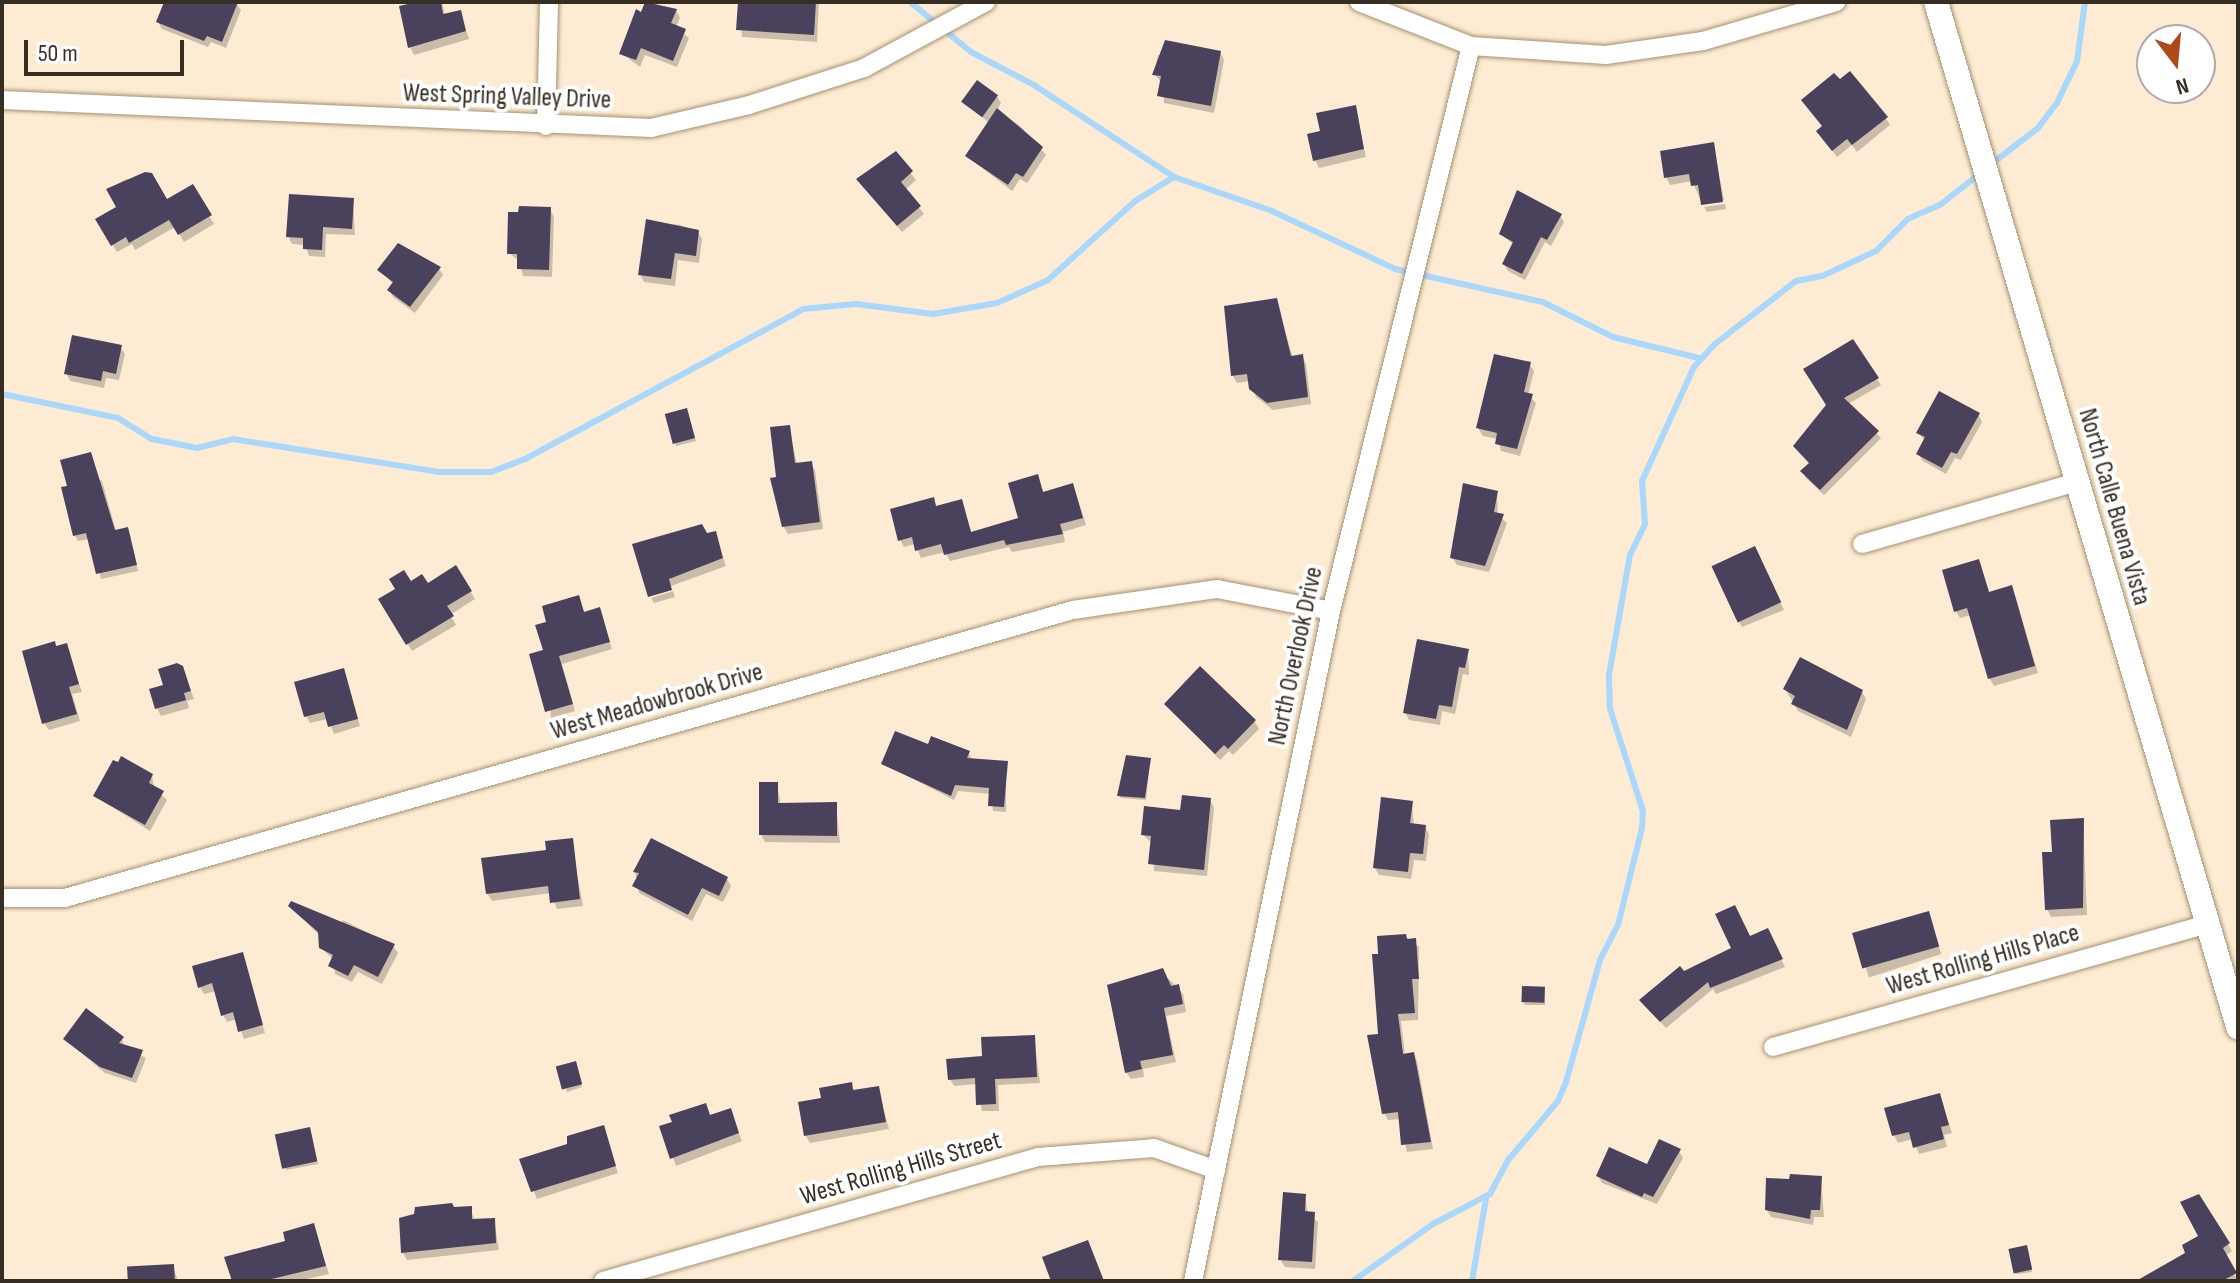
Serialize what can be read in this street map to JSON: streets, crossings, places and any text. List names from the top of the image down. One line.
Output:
{"streets":{"street":["West Spring Valley Drive","North Calle Buena Vista","North Overlook Drive","West Meadowbrook Drive","West Rolling Hills Place","West Rolling Hills Street"]},"crossings":[["North Calle Buena Vista","West Rolling Hills Place"],["North Overlook Drive","West Meadowbrook Drive"],["North Overlook Drive","West Rolling Hills Street"]],"scale_bar":"50 m","north":"bottom"}
